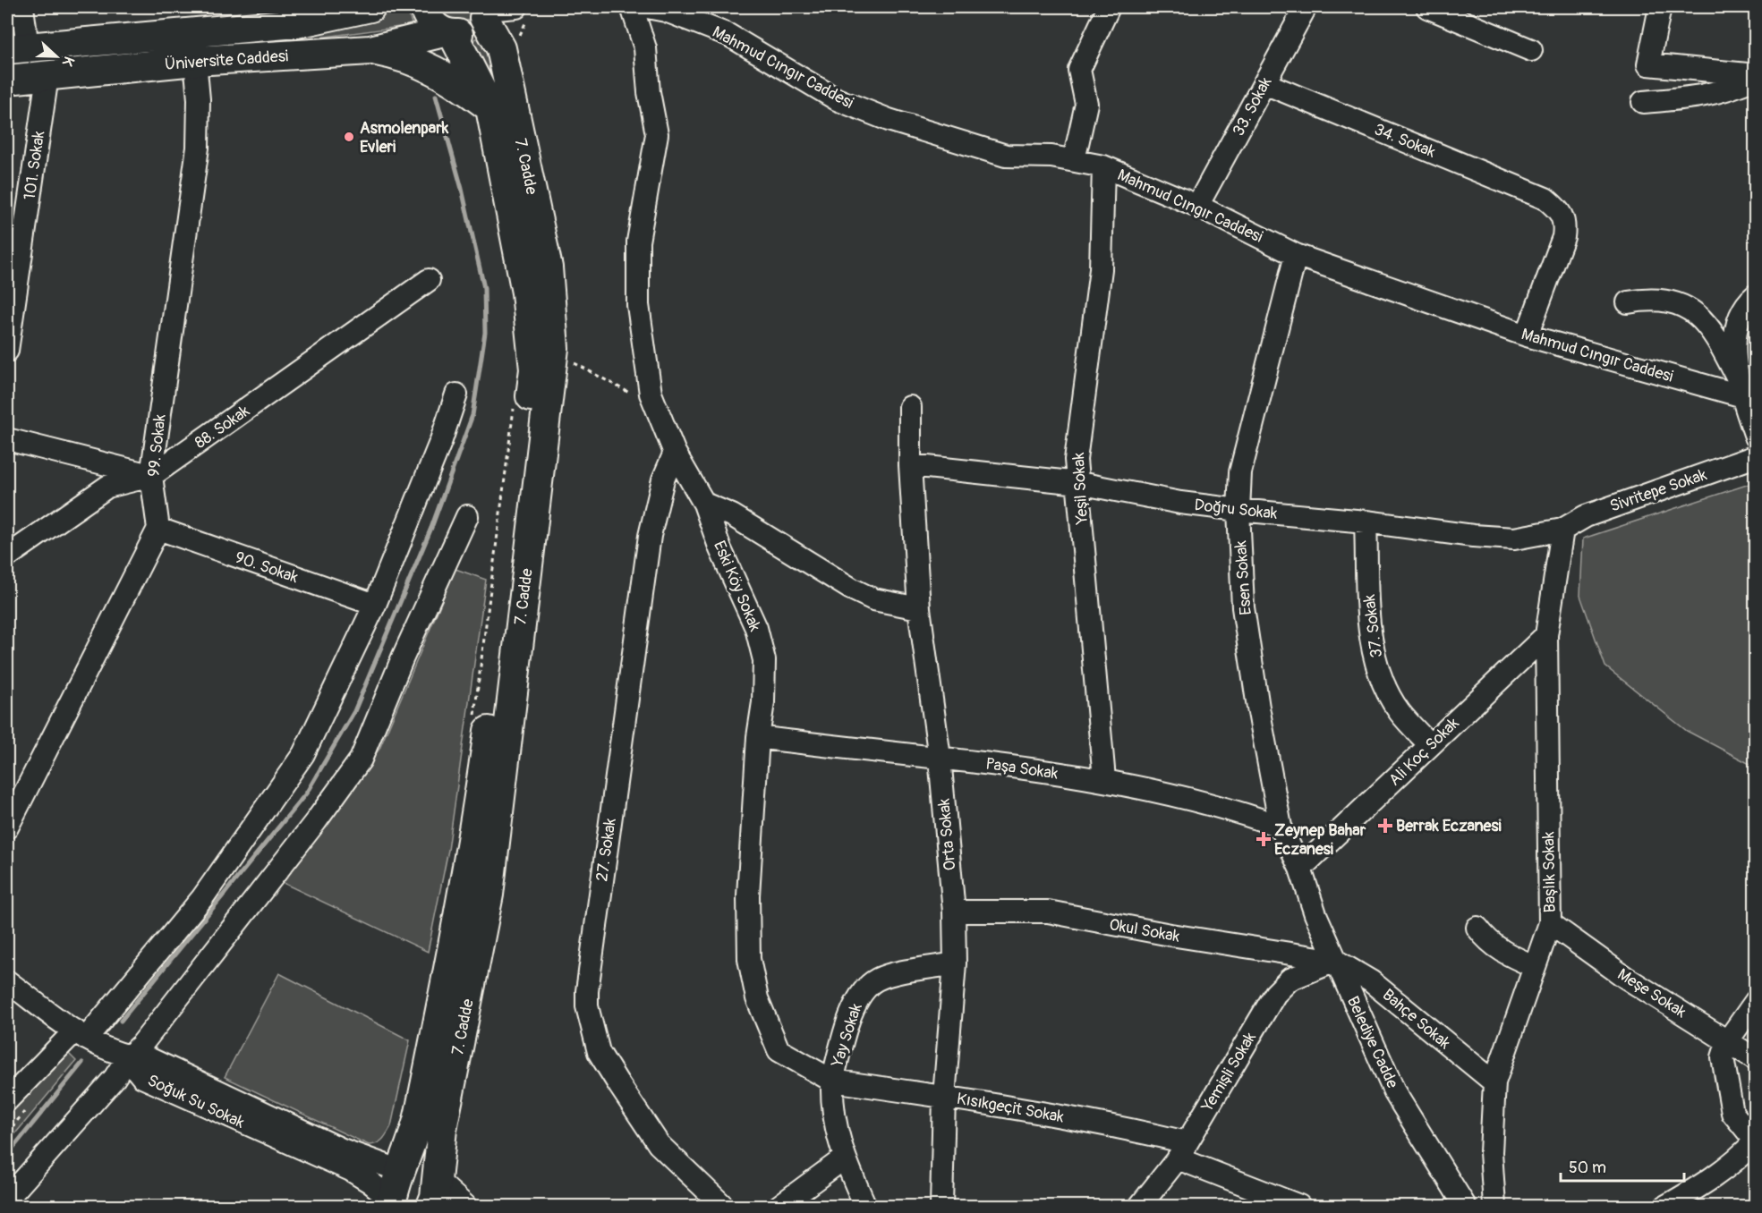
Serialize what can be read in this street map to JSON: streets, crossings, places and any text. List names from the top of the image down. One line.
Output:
{"streets":{"main road":["Üniversite Caddesi","7. Cadde"],"street":["Mahmud Cıngır Caddesi","33. Sokak","34. Sokak","101. Sokak","88. Sokak","99. Sokak","Yeşil Sokak","Sivritepe Sokak","Doğru Sokak","90. Sokak","Esen Sokak","Eski Köy Sokak","37. Sokak","Ali Koç Sokak","Paşa Sokak","Orta Sokak","27. Sokak","Başlık Sokak","Okul Sokak","Meşe Sokak","Bahçe Sokak","Yay Sokak","Belediye Cadde","Yemişli Sokak","Soğuk Su Sokak","Kısıkgeçit Sokak"]},"crossings":[["Üniversite Caddesi","101. Sokak"],["Üniversite Caddesi","7. Cadde"],["Üniversite Caddesi","99. Sokak"],["Mahmud Cıngır Caddesi","33. Sokak"],["Mahmud Cıngır Caddesi","34. Sokak"],["Mahmud Cıngır Caddesi","Yeşil Sokak"],["Mahmud Cıngır Caddesi","Esen Sokak"],["33. Sokak","34. Sokak"],["7. Cadde","Soğuk Su Sokak"],["88. Sokak","99. Sokak"],["99. Sokak","90. Sokak"],["Yeşil Sokak","Doğru Sokak"],["Yeşil Sokak","Paşa Sokak"],["Sivritepe Sokak","Doğru Sokak"],["Sivritepe Sokak","Başlık Sokak"],["Doğru Sokak","Esen Sokak"],["Doğru Sokak","37. Sokak"],["Doğru Sokak","Orta Sokak"],["Doğru Sokak","Başlık Sokak"],["Esen Sokak","Ali Koç Sokak"],["Esen Sokak","Paşa Sokak"],["Esen Sokak","Belediye Cadde"],["Eski Köy Sokak","Paşa Sokak"],["Eski Köy Sokak","27. Sokak"],["Eski Köy Sokak","Yay Sokak"],["Eski Köy Sokak","Kısıkgeçit Sokak"],["37. Sokak","Ali Koç Sokak"],["Ali Koç Sokak","Başlık Sokak"],["Ali Koç Sokak","Belediye Cadde"],["Paşa Sokak","Orta Sokak"],["Orta Sokak","Okul Sokak"],["Orta Sokak","Yay Sokak"],["Orta Sokak","Kısıkgeçit Sokak"],["Başlık Sokak","Meşe Sokak"],["Başlık Sokak","Bahçe Sokak"],["Okul Sokak","Bahçe Sokak"],["Okul Sokak","Belediye Cadde"],["Okul Sokak","Yemişli Sokak"],["Bahçe Sokak","Belediye Cadde"],["Bahçe Sokak","Yemişli Sokak"],["Yay Sokak","Kısıkgeçit Sokak"],["Belediye Cadde","Yemişli Sokak"],["Yemişli Sokak","Kısıkgeçit Sokak"]],"places":{"other":["Asmolenpark Evleri"],"health":["Berrak Eczanesi","Zeynep Bahar Eczanesi"]},"scale_bar":"50 m","north":"right"}
